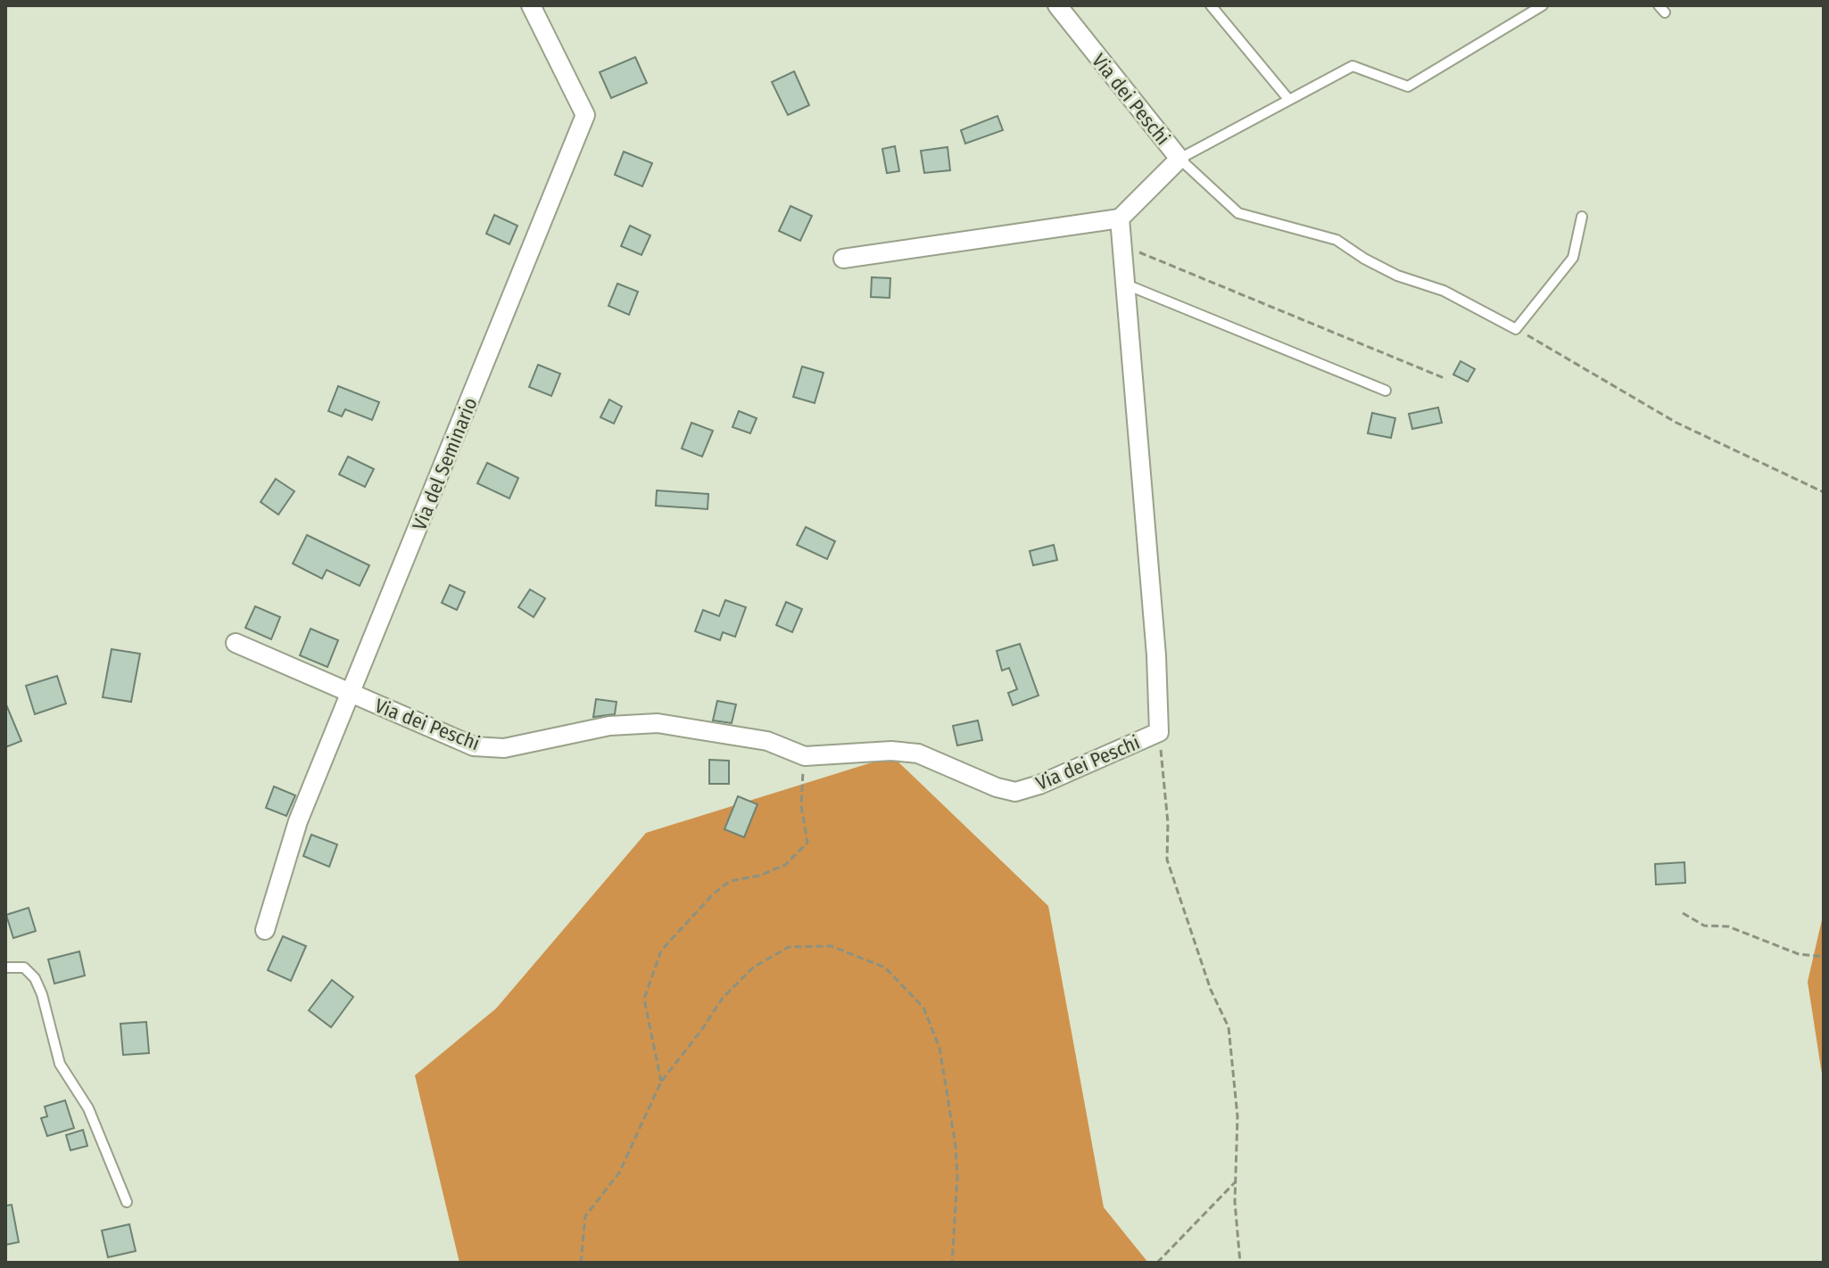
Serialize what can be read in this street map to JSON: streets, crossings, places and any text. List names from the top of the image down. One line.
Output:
{"streets":{"street":["Via dei Peschi","Via del Seminario"]},"crossings":[["Via dei Peschi","Via del Seminario"]]}
